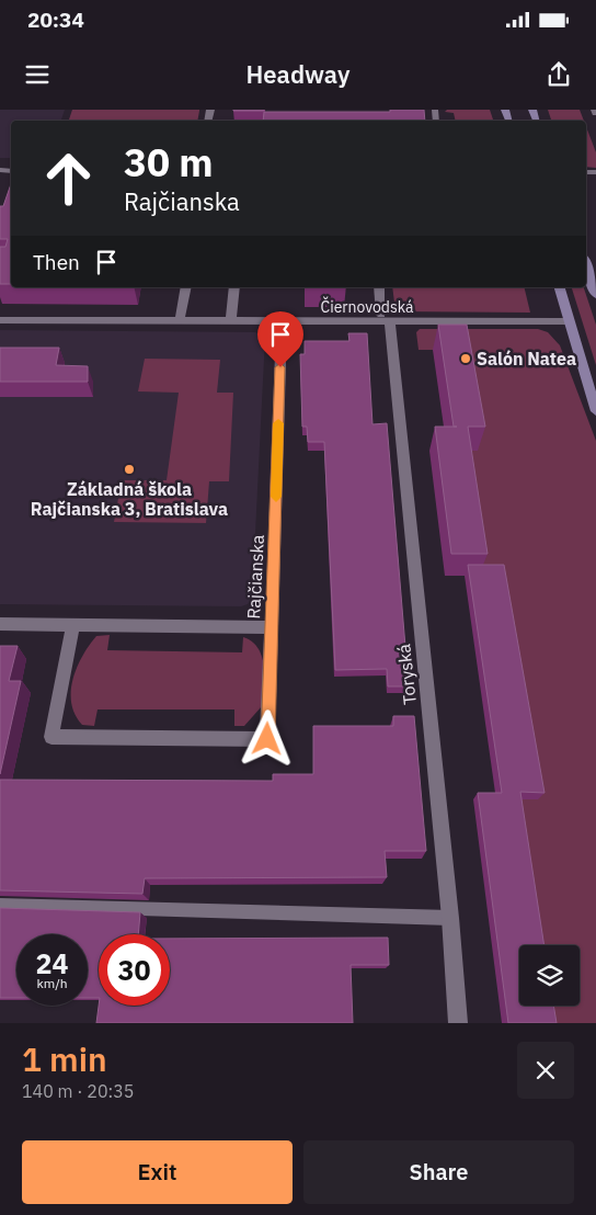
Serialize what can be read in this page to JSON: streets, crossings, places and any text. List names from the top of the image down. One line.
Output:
{"streets":{"street":["Čiernovodská","Rajčianska","Toryská"]},"crossings":[["Čiernovodská","Rajčianska"],["Čiernovodská","Toryská"]],"places":["Salón Natea","Základná škola Rajčianska 3, Bratislava"],"page":{"status":"20:34","header":"Headway","turn":["30 m","Rajčianska"],"then":"Then","speed":"24 km/h","limit":"30","heading":["1 min","140 m · 20:35"],"buttons":["Exit","Share"]}}
